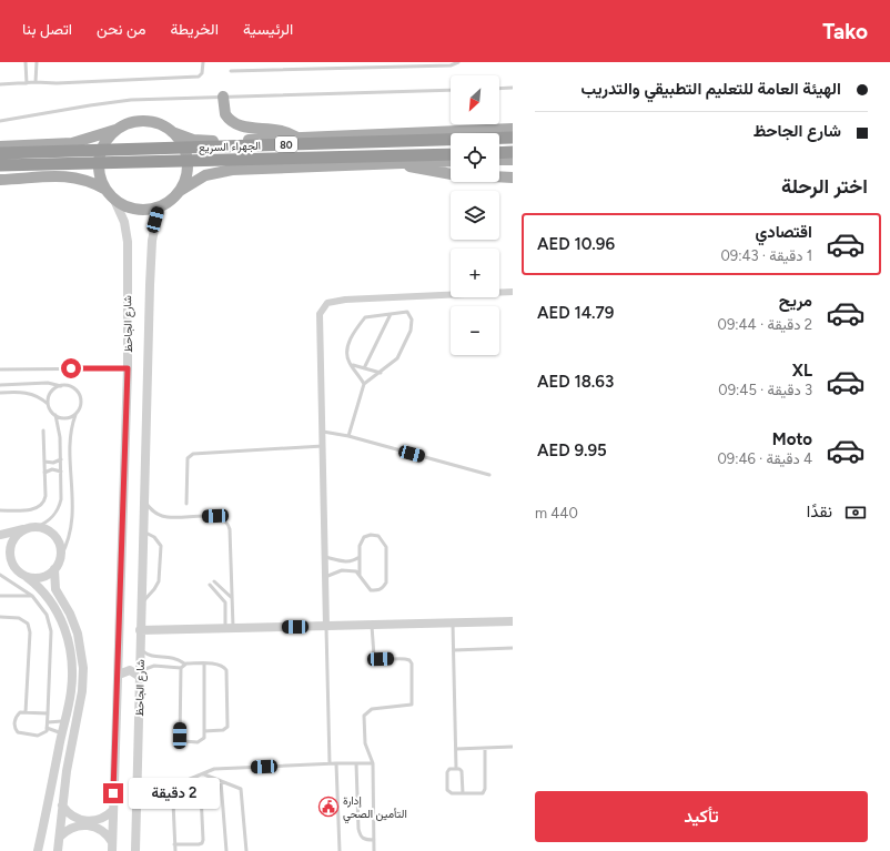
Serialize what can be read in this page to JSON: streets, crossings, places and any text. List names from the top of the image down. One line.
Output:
{"streets":{"highway":["80","الجهراء السريع"],"street":["شارع الجاحظ"]},"crossings":[["الجهراء السريع","شارع الجاحظ"]],"places":{"public building":["إدارة التأمين الصحي"]},"north":"bottom left","page":{"header":"Tako","nav":["الرئيسية","الخريطة","من نحن","اتصل بنا"],"banner":["الهيئة العامة للتعليم التطبيقي والتدريب","شارع الجاحظ"],"map_buttons":["+","−"],"heading":"اختر الرحلة","list":[{"name":"اقتصادي","note":"1 دقيقة · 09:43","value":"AED 10.96"},{"name":"مريح","note":"2 دقيقة · 09:44","value":"AED 14.79"},{"name":"XL","note":"3 دقيقة · 09:45","value":"AED 18.63"},{"name":"Moto","note":"4 دقيقة · 09:46","value":"AED 9.95"}],"pay":["نقدًا","440 m"],"bubble":"2 دقيقة","buttons":"تأكيد"}}
